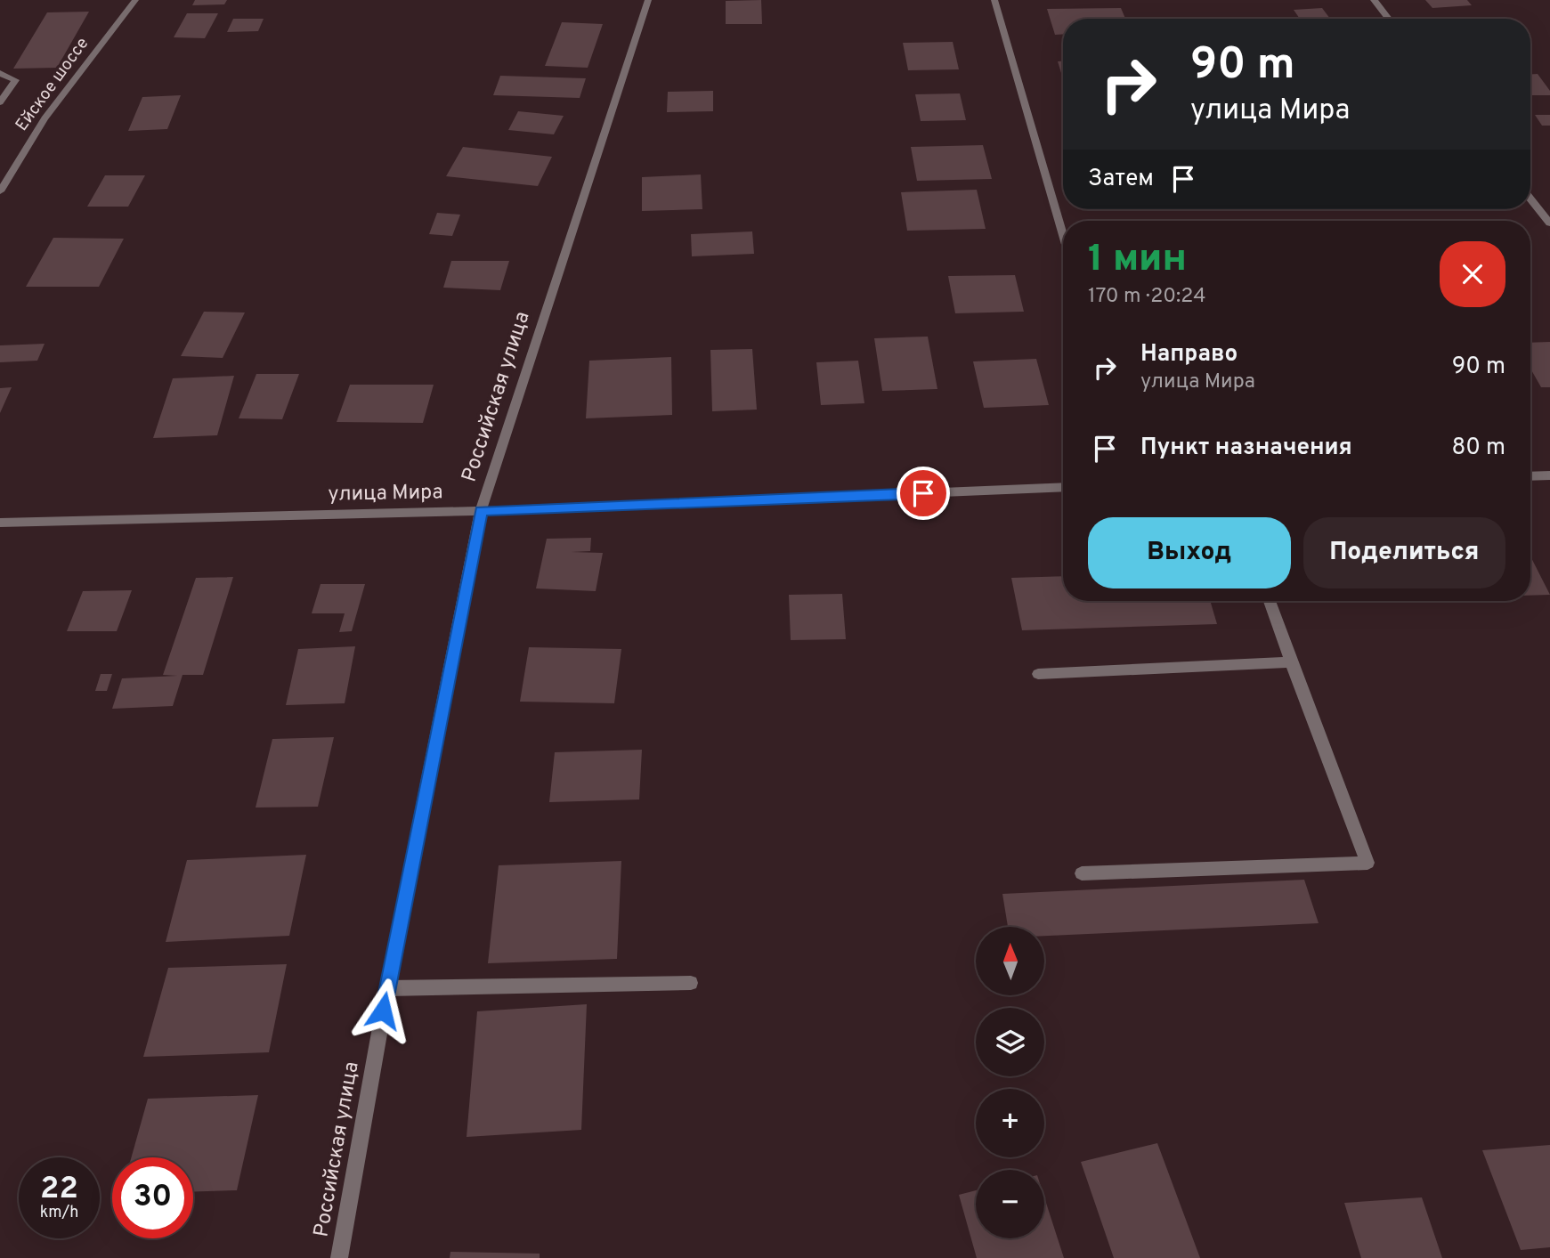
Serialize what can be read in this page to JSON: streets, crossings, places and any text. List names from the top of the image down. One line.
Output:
{"streets":{"street":["Ейское шоссе","Российская улица","улица Мира"]},"crossings":[["Российская улица","улица Мира"]],"north":"top","page":{"turn":["90 m","улица Мира"],"then":"Затем","heading":["1 мин","170 m · 20:24"],"list":[{"name":"Направо","note":"улица Мира","value":"90 m"},{"name":"Пункт назначения","value":"80 m"}],"buttons":["Выход","Поделиться"],"map_buttons":["+","−"],"speed":"22 km/h","limit":"30"}}
